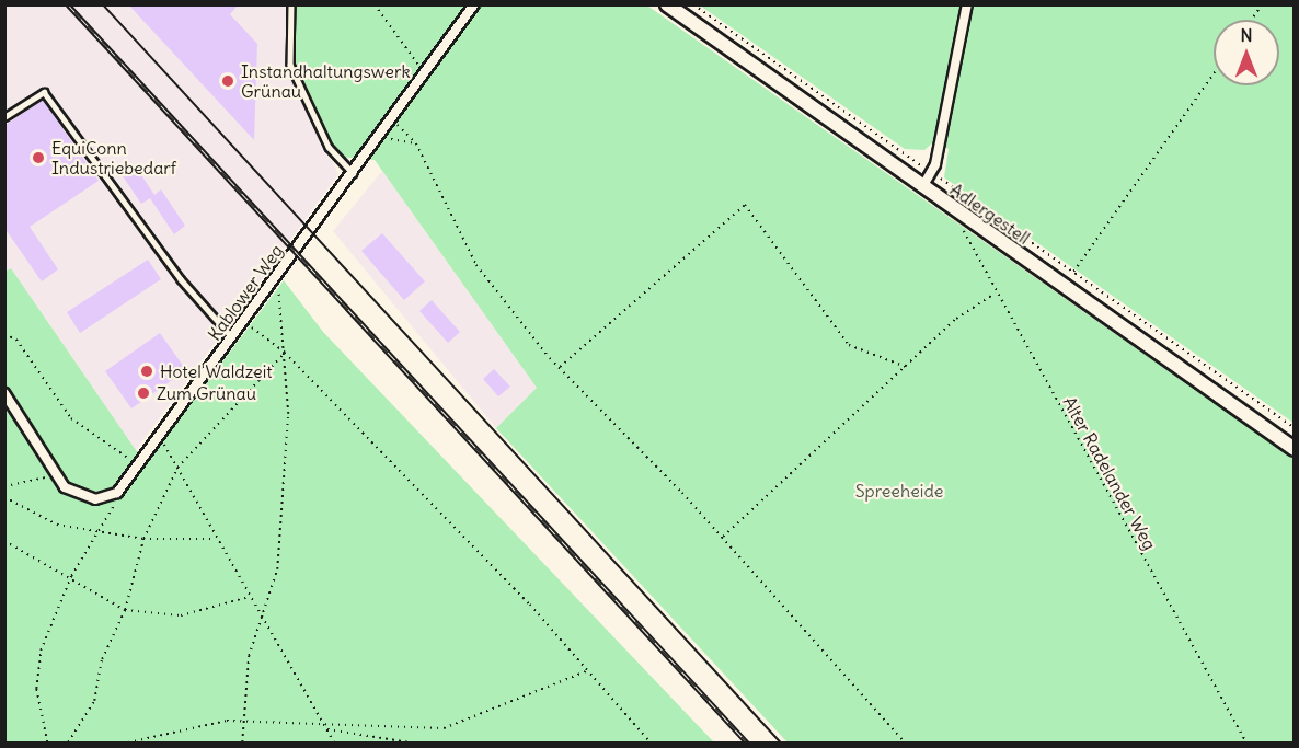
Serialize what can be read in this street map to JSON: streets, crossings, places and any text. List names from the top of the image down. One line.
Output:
{"streets":{"main road":["Adlergestell"],"street":["Kablower Weg"],"path":["Alter Radelander Weg"]},"crossings":[["Adlergestell","Alter Radelander Weg"]],"parks":["Spreeheide"],"places":["Instandhaltungswerk Grünau","EquiConn Industriebedarf","Hotel Waldzeit","Zum Grünau"],"north":"top"}
